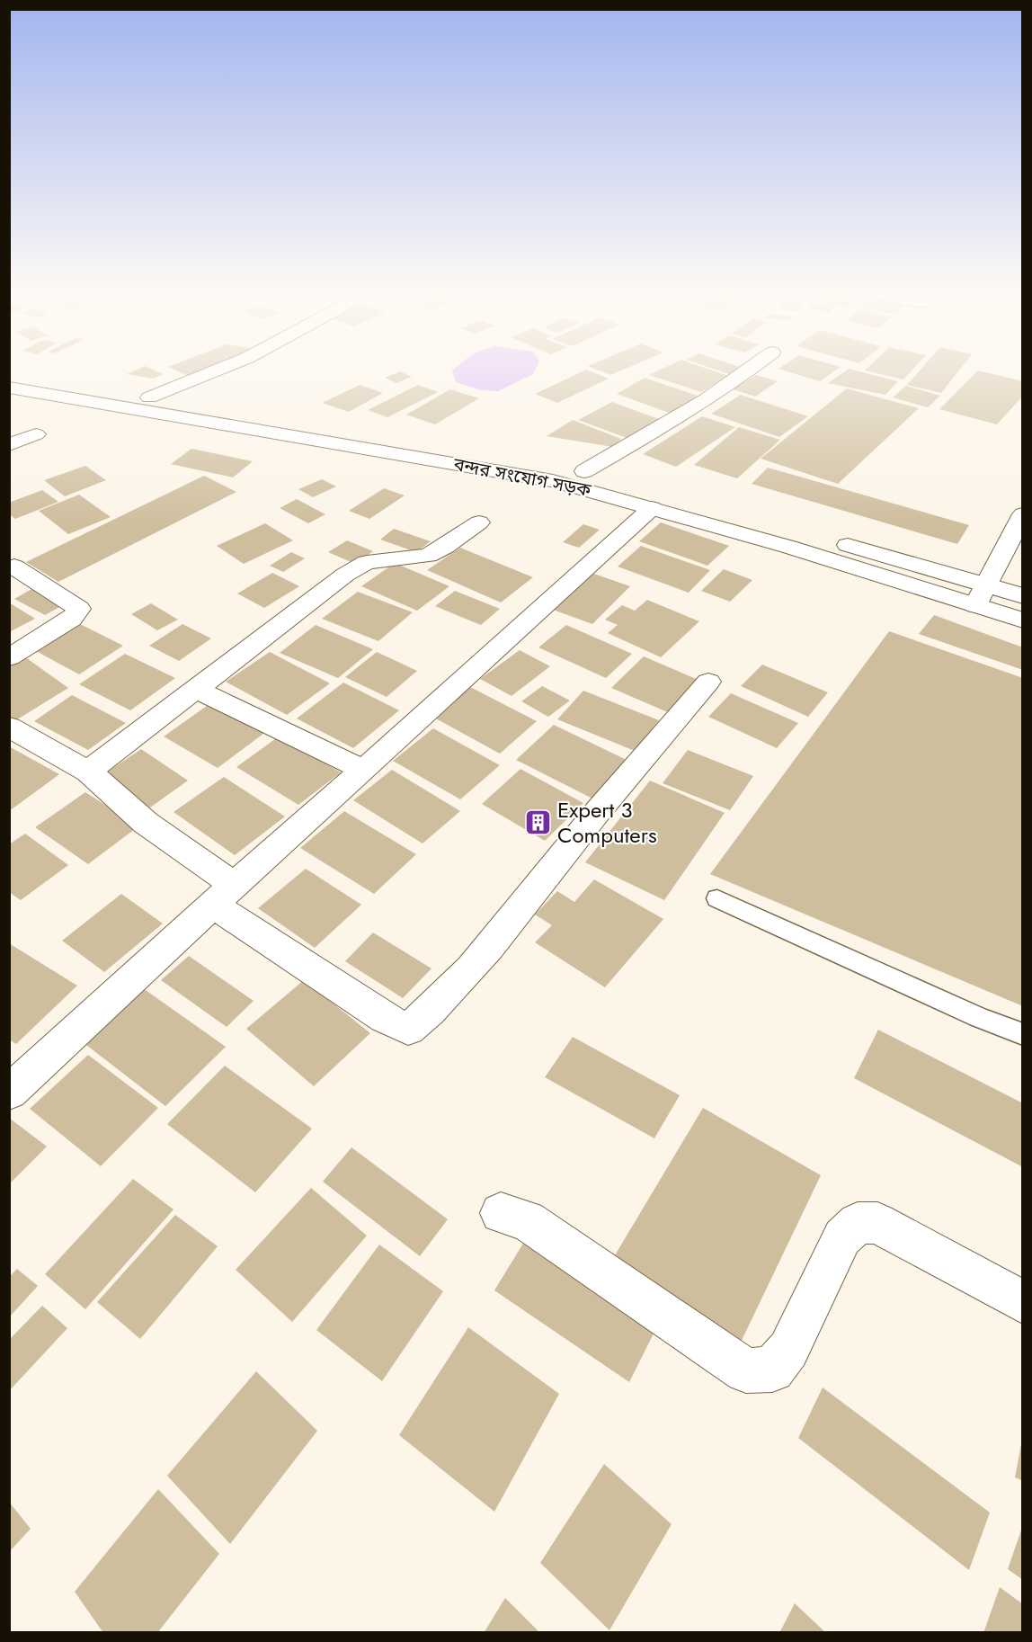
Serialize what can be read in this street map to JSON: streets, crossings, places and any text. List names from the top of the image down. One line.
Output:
{"streets":{"main road":["বন্দর সংযোগ সড়ক"]},"places":{"building":["Expert 3 Computers"]}}
